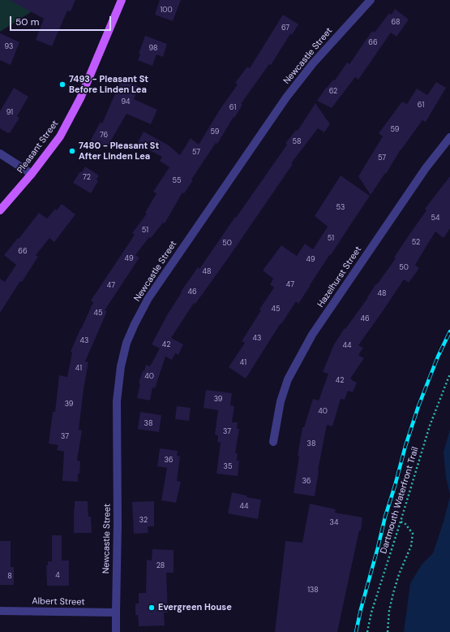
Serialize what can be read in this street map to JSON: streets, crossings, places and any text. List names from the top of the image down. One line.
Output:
{"streets":{"main road":["Pleasant Street"],"street":["Newcastle Street","Hazelhurst Street","Albert Street"],"path":["Dartmouth Waterfront Trail"]},"crossings":[["Newcastle Street","Albert Street"]],"places":["7493 - Pleasant St Before Linden Lea","7480 - Pleasant St After Linden Lea","Evergreen House"],"house_numbers":["100","68","67","66","93","98","62","94","61","61","91","59","59","76","58","57","57","72","55","53","54","51","51","52","50","66","49","49","50","48","47","47","46","48","45","45","46","43","43","42","44","41","41","40","42","39","39","40","38","37","37","38","36","35","36","44","32","34","28","4","8","138"],"scale_bar":"50 m"}
